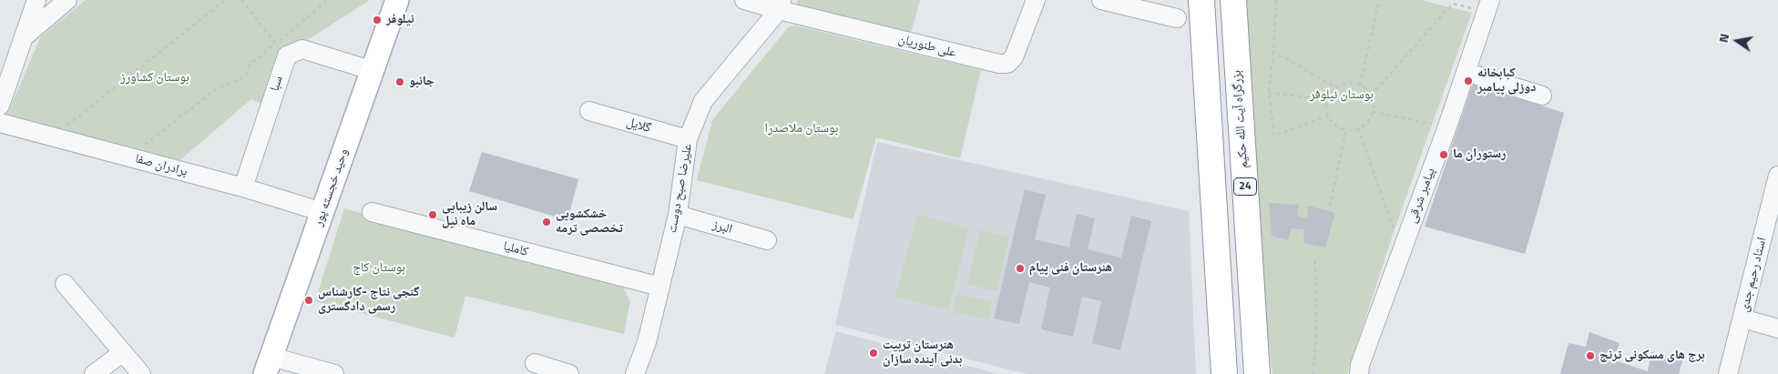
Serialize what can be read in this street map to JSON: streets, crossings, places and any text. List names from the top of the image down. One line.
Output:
{"streets":{"highway":["بزرگراه آیت الله حکیم","24"],"main road":["وحید خجسته پور"],"street":["علی طنوریان","سبا","گلایل","برادران صفا","علیرضا صبح دوست","پیامبر شرقی","البرز","کاملیا","استاد رحیم جدی"]},"crossings":[["علی طنوریان","علیرضا صبح دوست"],["سبا","برادران صفا"],["گلایل","علیرضا صبح دوست"],["برادران صفا","وحید خجسته پور"],["علیرضا صبح دوست","البرز"],["علیرضا صبح دوست","کاملیا"]],"parks":["بوستان کشاورز","بوستان نیلوفر","بوستان ملاصدرا","بوستان کاج"],"places":["نیلوفر","کبابخانه دوزلی پیامبر","جانبو","رستوران ما","سالن زیبایی ماه نیل","خشکشویی تخصصی ترمه","هنرستان فنی پیام","گنجی نتاج -کارشناس رسمی دادگستری","هنرستان تربیت بدنی آینده سازان","برج های مسکونی ترنج"],"north":"left"}
